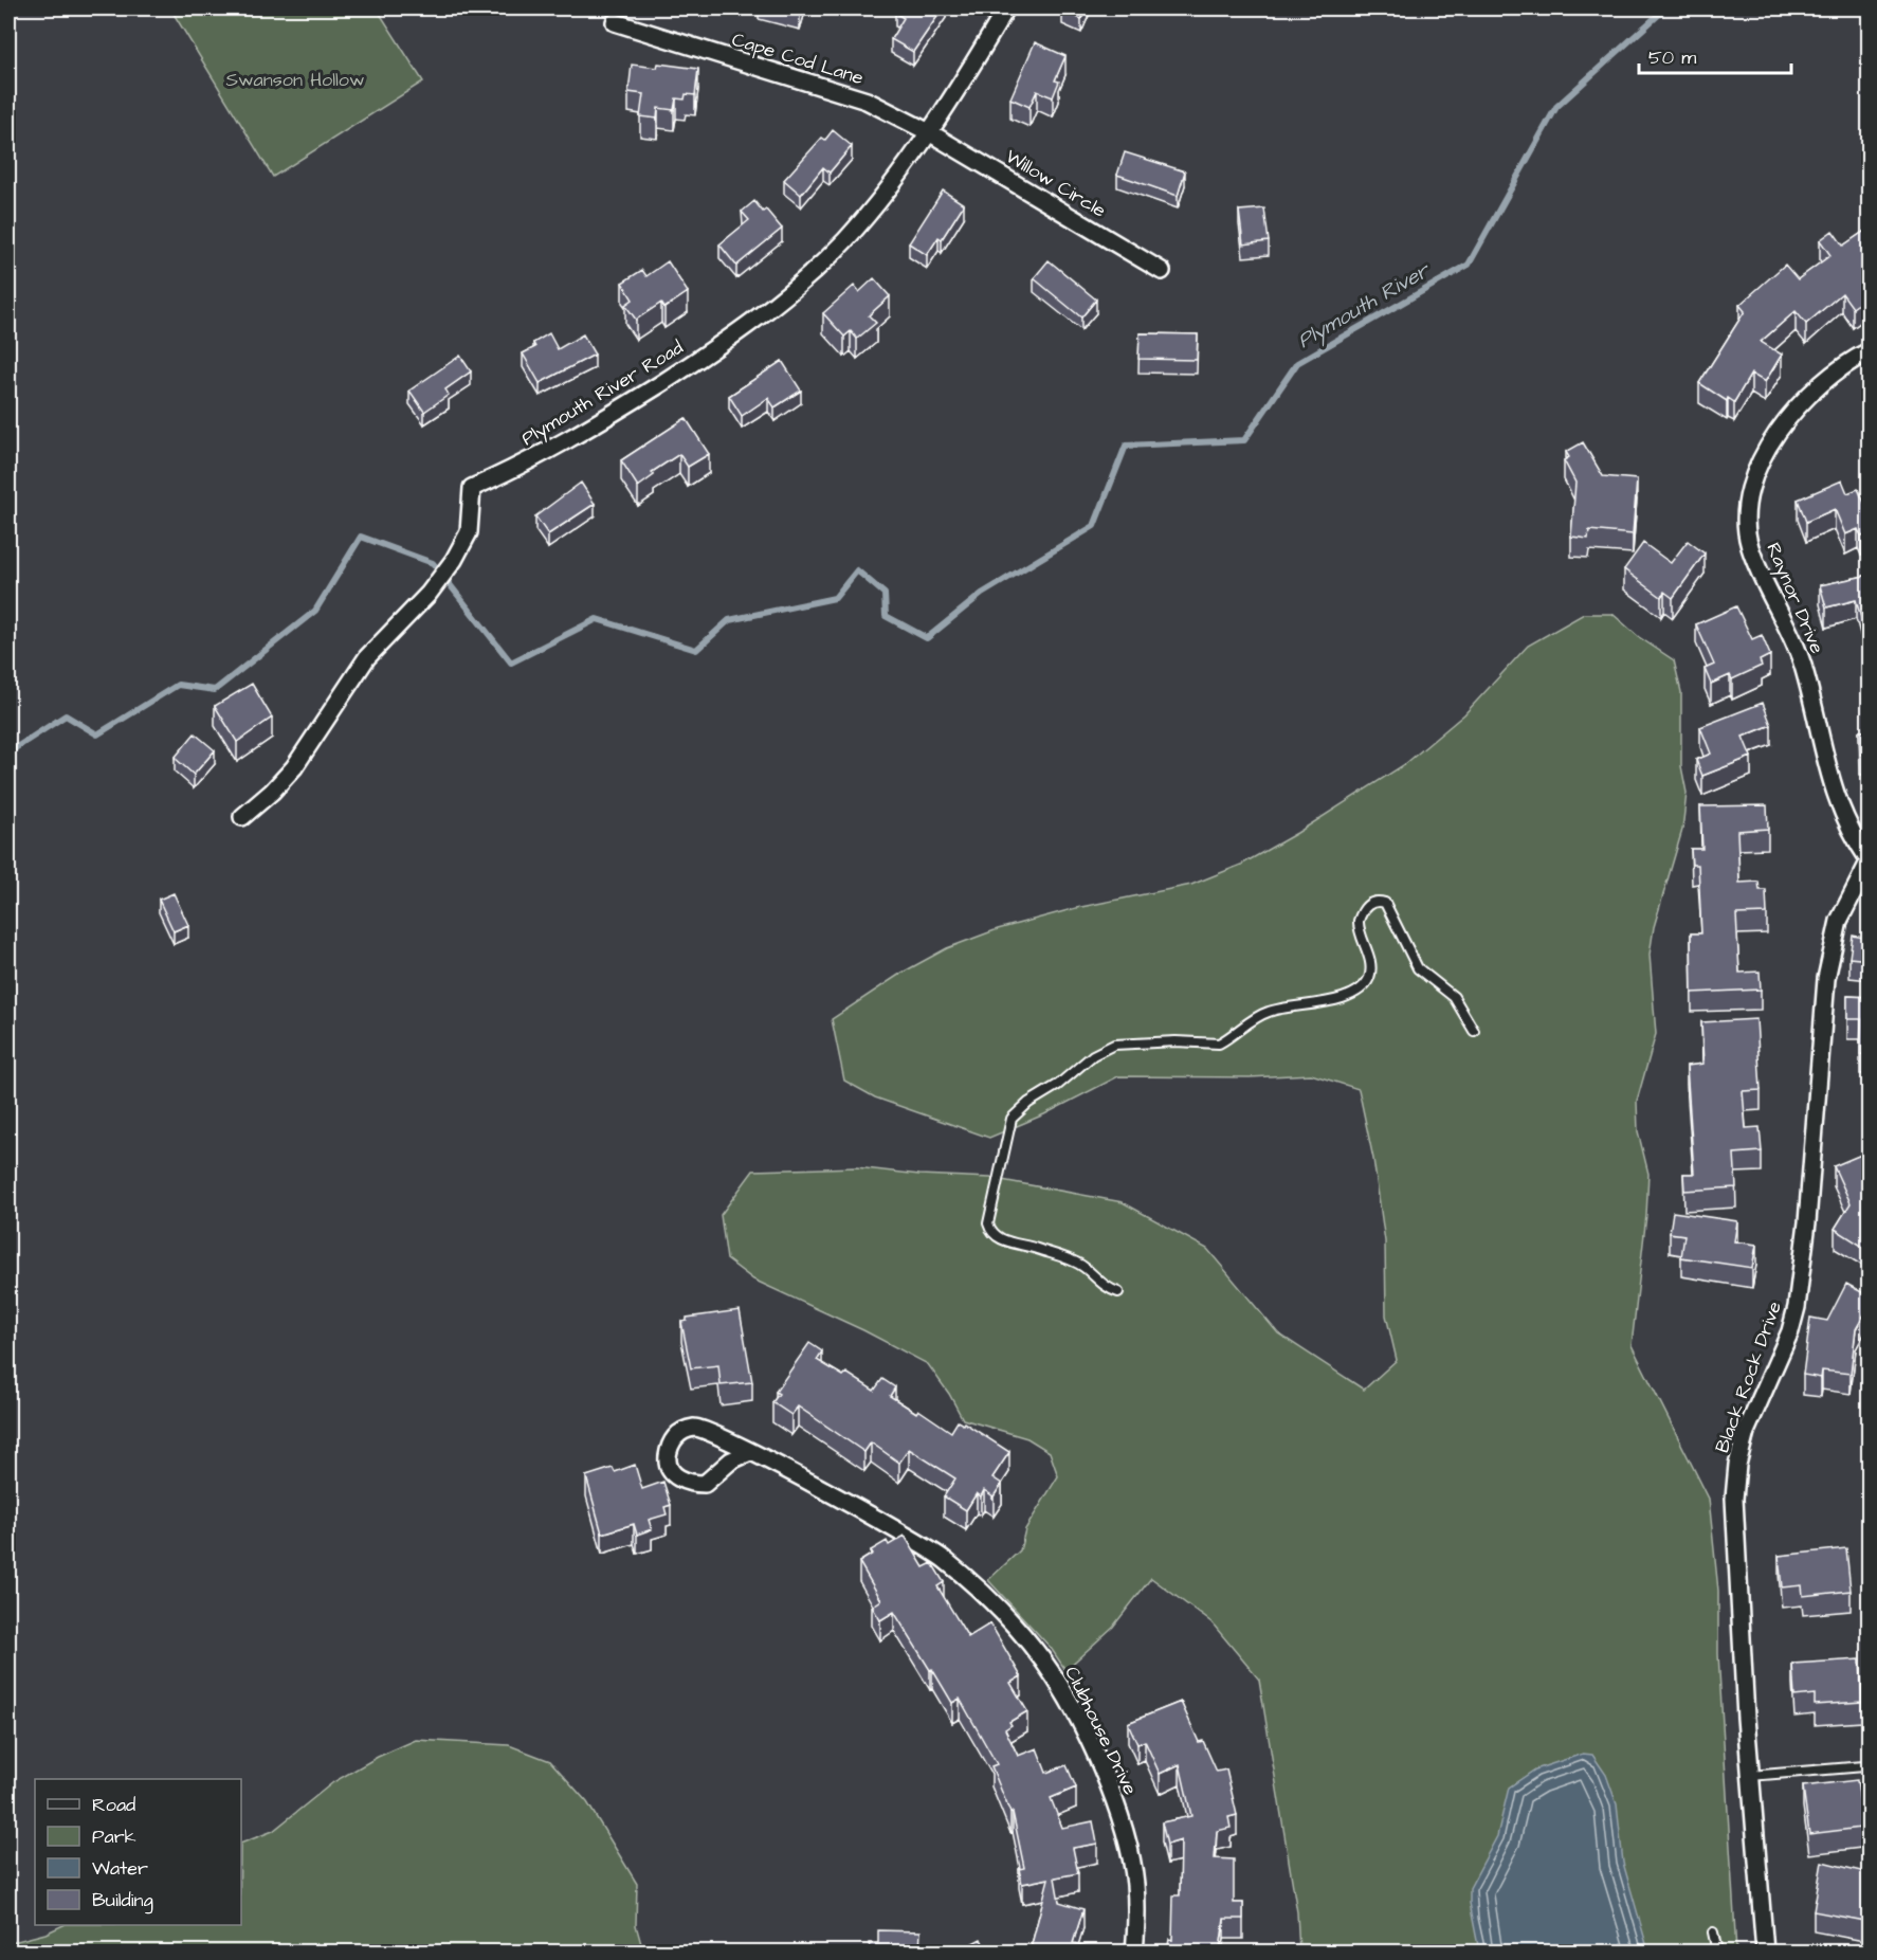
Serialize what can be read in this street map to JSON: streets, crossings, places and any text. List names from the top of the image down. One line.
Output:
{"streets":{"street":["Cape Cod Lane","Willow Circle","Plymouth River Road","Raynor Drive","Black Rock Drive","Clubhouse Drive"]},"crossings":[["Cape Cod Lane","Willow Circle"],["Cape Cod Lane","Plymouth River Road"],["Willow Circle","Plymouth River Road"],["Raynor Drive","Black Rock Drive"]],"water":["Plymouth River"],"parks":["Swanson Hollow"],"legend":["Road","Park","Water","Building"],"scale_bar":"50 m"}
